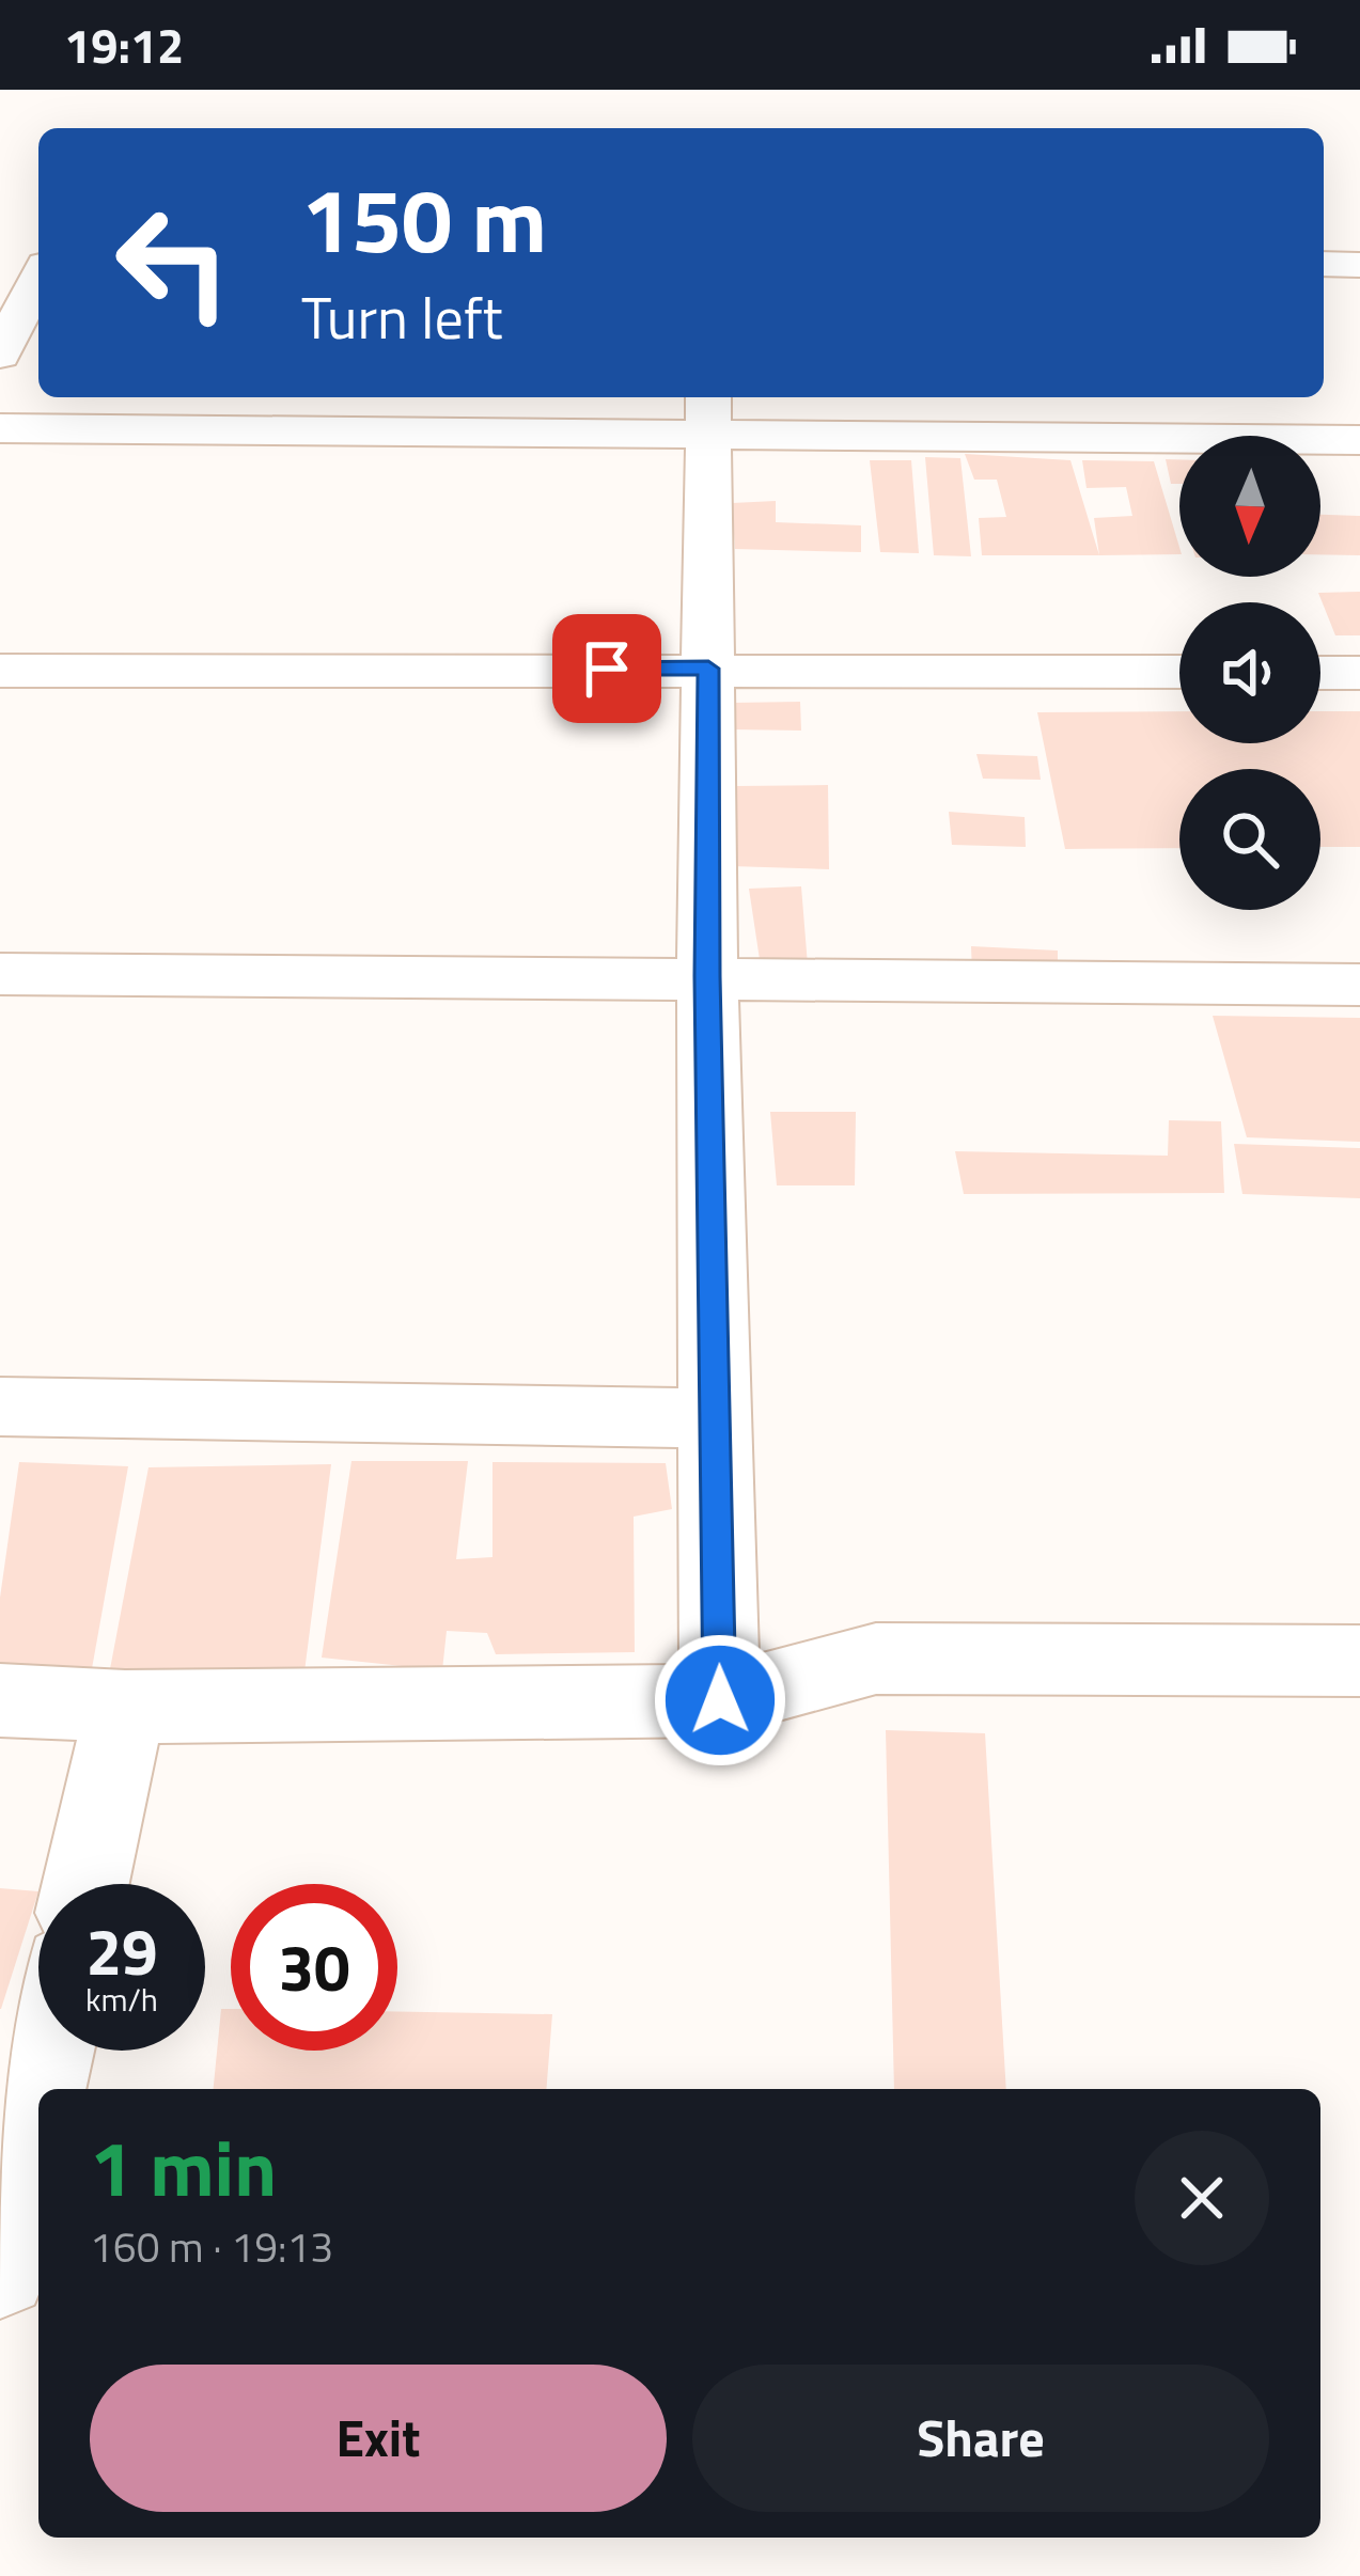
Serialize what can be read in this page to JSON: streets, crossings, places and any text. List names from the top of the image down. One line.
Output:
{"north":"bottom","page":{"status":"19:12","turn":["150 m","Turn left"],"speed":"29 km/h","limit":"30","heading":["1 min","160 m · 19:13"],"buttons":["Exit","Share"]}}
